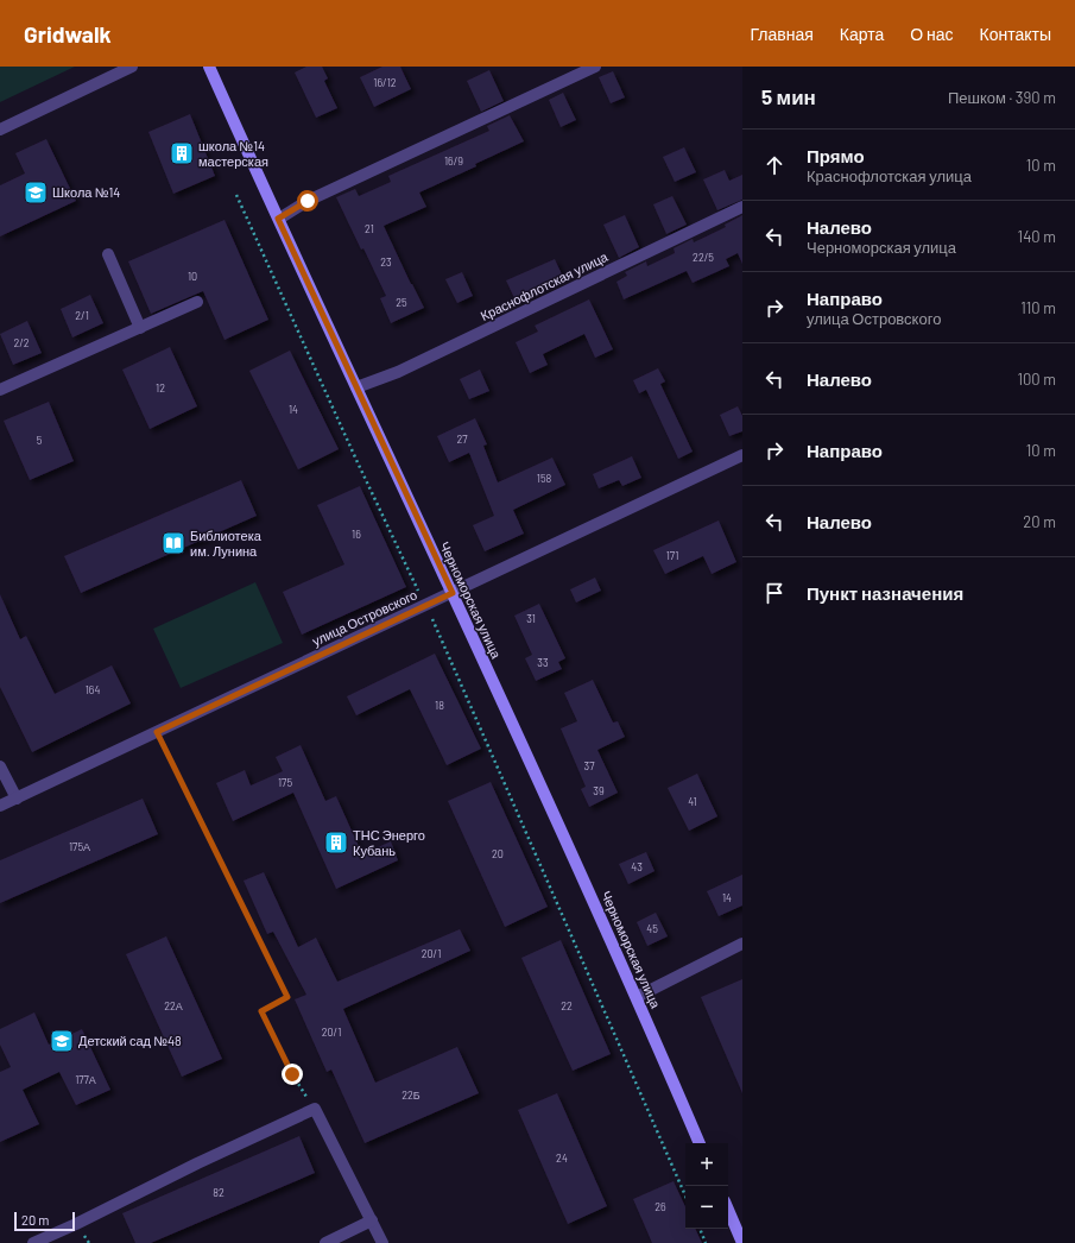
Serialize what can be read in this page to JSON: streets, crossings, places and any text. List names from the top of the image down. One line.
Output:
{"streets":{"main road":["Черноморская улица"],"lane":["Краснофлотская улица","улица Островского"]},"crossings":[["Краснофлотская улица","Черноморская улица"],["Черноморская улица","улица Островского"]],"places":{"building":["школа №14 мастерская","ТНС Энерго Кубань"],"school or university":["Школа №14","Детский сад №48"],"library":["Библиотека им. Лунина"]},"house_numbers":["16/12","16/9","21","22/5","23","10","25","2/1","2/2","12","14","27","5","158","16","171","31","33","164","18","37","175","39","41","175А","20","43","14","45","20/1","22А","22","20/1","177А","22Б","24","82","26"],"scale_bar":"20 m","page":{"header":"Gridwalk","nav":["Главная","Карта","О нас","Контакты"],"heading":["5 мин","Пешком · 390 m"],"list":[["Прямо","Краснофлотская улица","10 m"],["Налево","Черноморская улица","140 m"],["Направо","улица Островского","110 m"],["Налево","100 m"],["Направо","10 m"],["Налево","20 m"],"Пункт назначения"],"map_buttons":["+","−"],"scale":"20 m"}}
